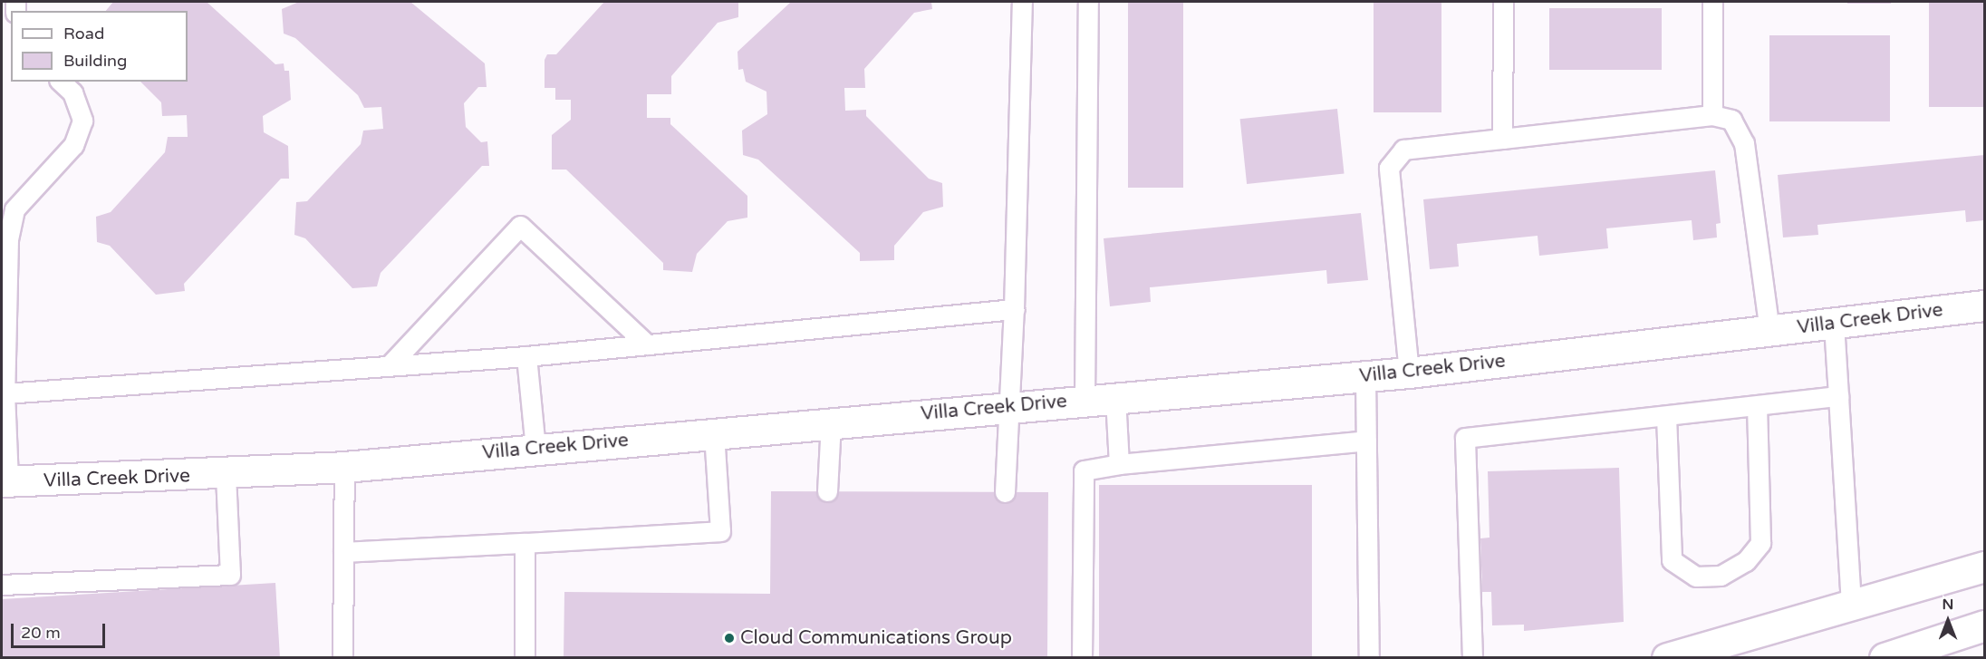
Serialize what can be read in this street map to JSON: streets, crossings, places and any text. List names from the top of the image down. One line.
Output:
{"streets":{"street":["Villa Creek Drive"]},"places":["Cloud Communications Group"],"legend":["Road","Building"],"scale_bar":"20 m","north":"top"}
